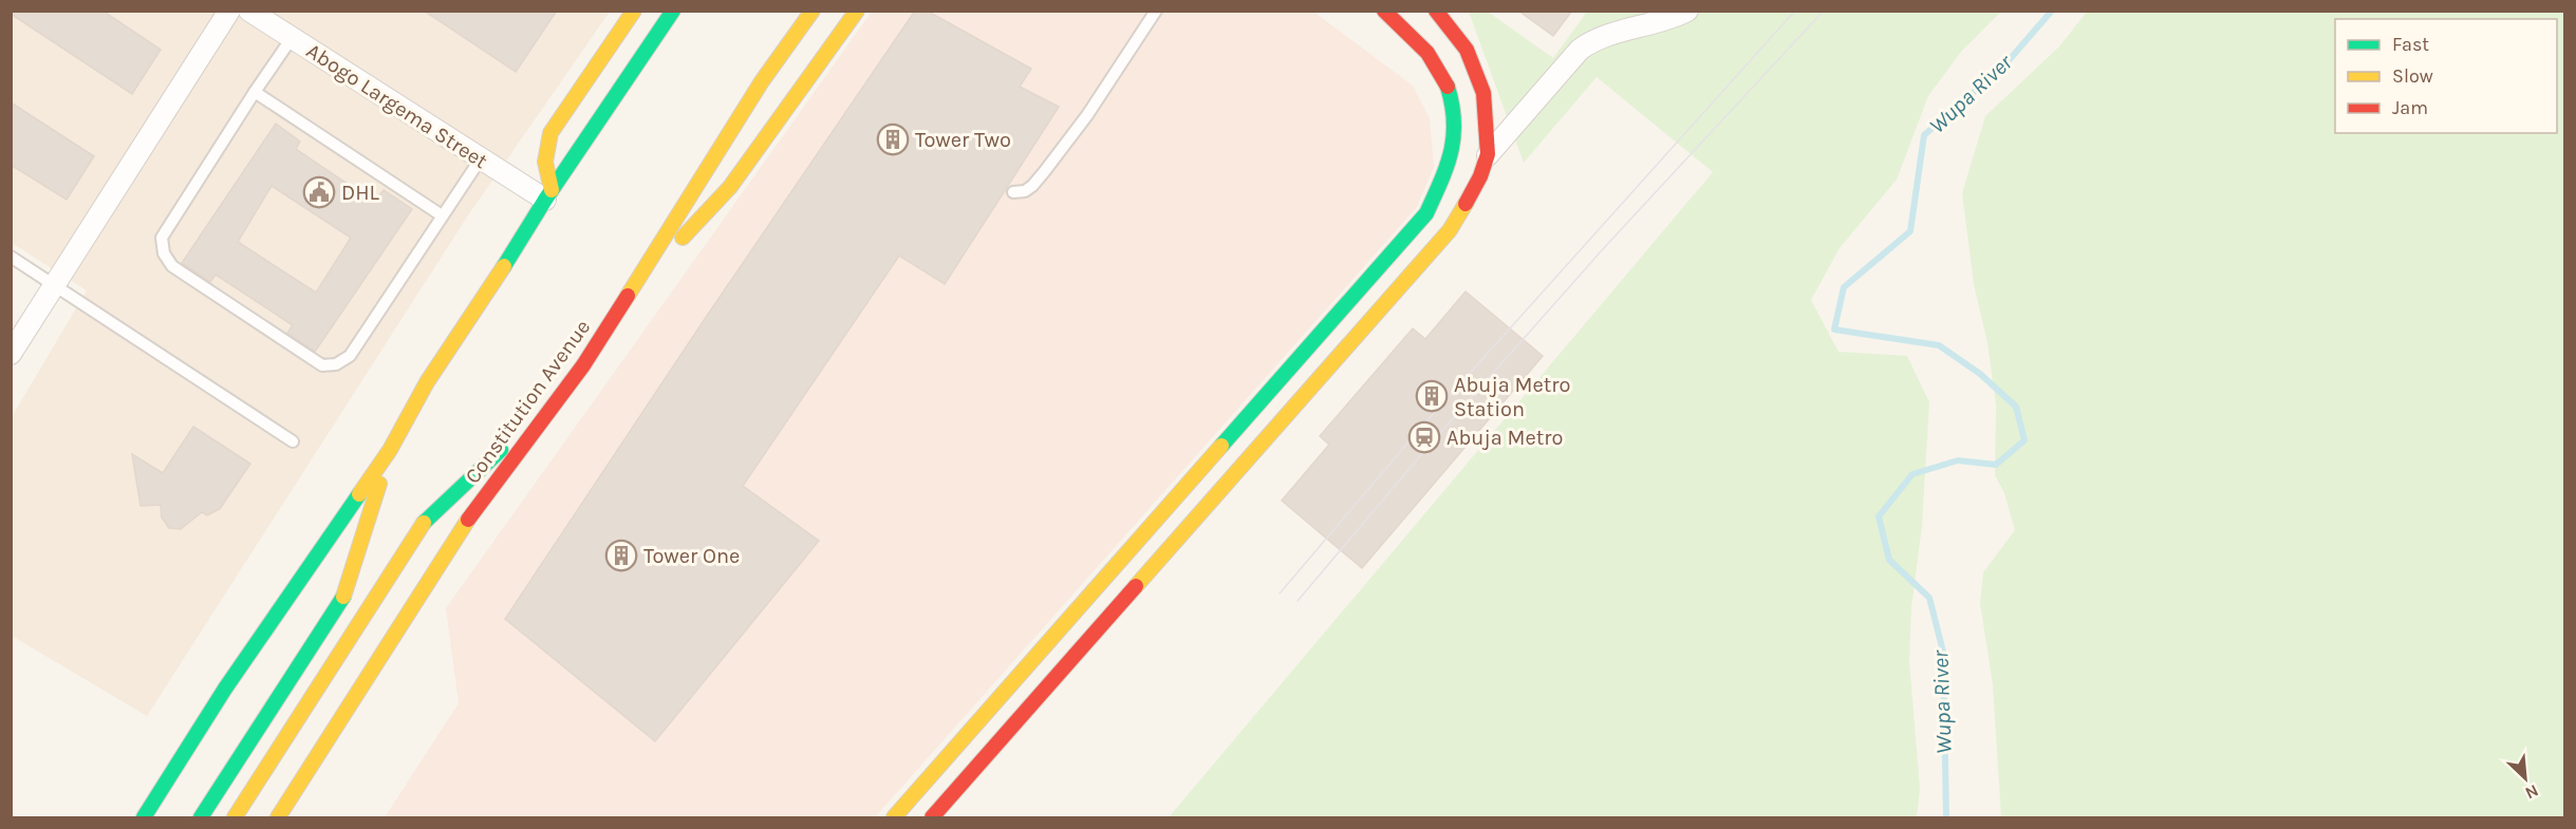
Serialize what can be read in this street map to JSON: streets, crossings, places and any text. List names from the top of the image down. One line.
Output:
{"streets":{"main road":["Constitution Avenue"],"street":["Abogo Largema Street"]},"water":["Wupa River"],"places":{"building":["Tower Two","Abuja Metro Station","Tower One"],"public building":["DHL"],"station":["Abuja Metro"]},"legend":["Fast","Slow","Jam"],"north":"bottom right"}
